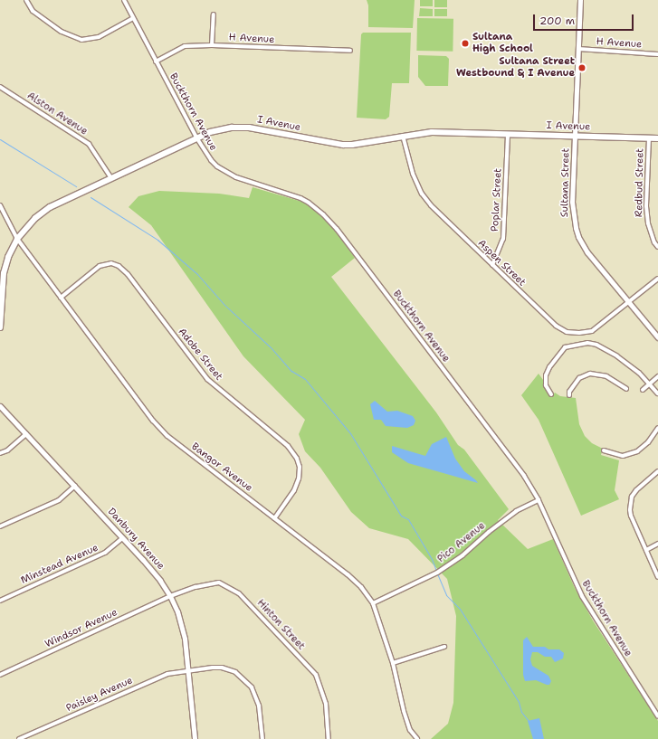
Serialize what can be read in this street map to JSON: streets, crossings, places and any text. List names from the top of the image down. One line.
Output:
{"streets":{"main road":["I Avenue"],"street":["H Avenue","Buckthorn Avenue","Alston Avenue","Sultana Street","Redbud Street","Poplar Street","Aspen Street","Adobe Street","Bangor Avenue","Danbury Avenue","Pico Avenue","Minstead Avenue","Hinton Street","Windsor Avenue","Paisley Avenue"]},"crossings":[["H Avenue","Buckthorn Avenue"],["H Avenue","Sultana Street"],["Buckthorn Avenue","I Avenue"],["Buckthorn Avenue","Pico Avenue"],["Alston Avenue","I Avenue"],["I Avenue","Sultana Street"],["I Avenue","Redbud Street"],["I Avenue","Poplar Street"],["I Avenue","Aspen Street"],["I Avenue","Bangor Avenue"],["Sultana Street","Aspen Street"],["Poplar Street","Aspen Street"],["Adobe Street","Bangor Avenue"],["Bangor Avenue","Pico Avenue"],["Danbury Avenue","Minstead Avenue"],["Danbury Avenue","Hinton Street"],["Danbury Avenue","Windsor Avenue"],["Danbury Avenue","Paisley Avenue"],["Hinton Street","Windsor Avenue"]],"places":["Sultana High School","Sultana Street Westbound & I Avenue"],"scale_bar":"200 m"}
